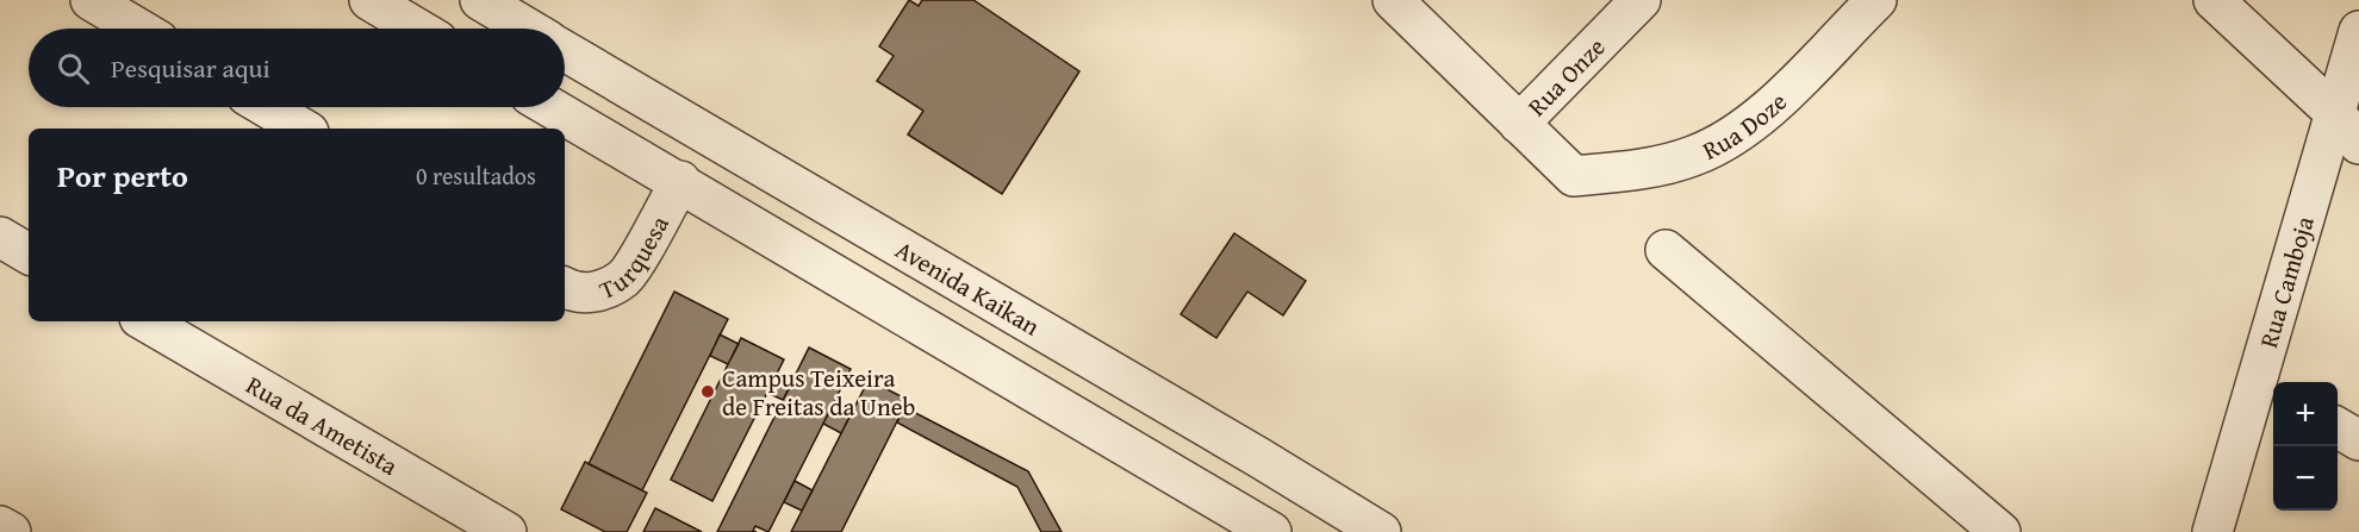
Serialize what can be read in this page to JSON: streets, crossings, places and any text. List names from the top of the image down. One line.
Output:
{"streets":{"street":["Rua Onze","Rua Doze","Turquesa","Rua Camboja","Avenida Kaikan","Rua da Ametista"]},"crossings":[["Rua Onze","Rua Doze"]],"places":["Campus Teixeira de Freitas da Uneb"],"page":{"search":"Pesquisar aqui","heading":["Por perto","0 resultados"],"map_buttons":["+","−"]}}
